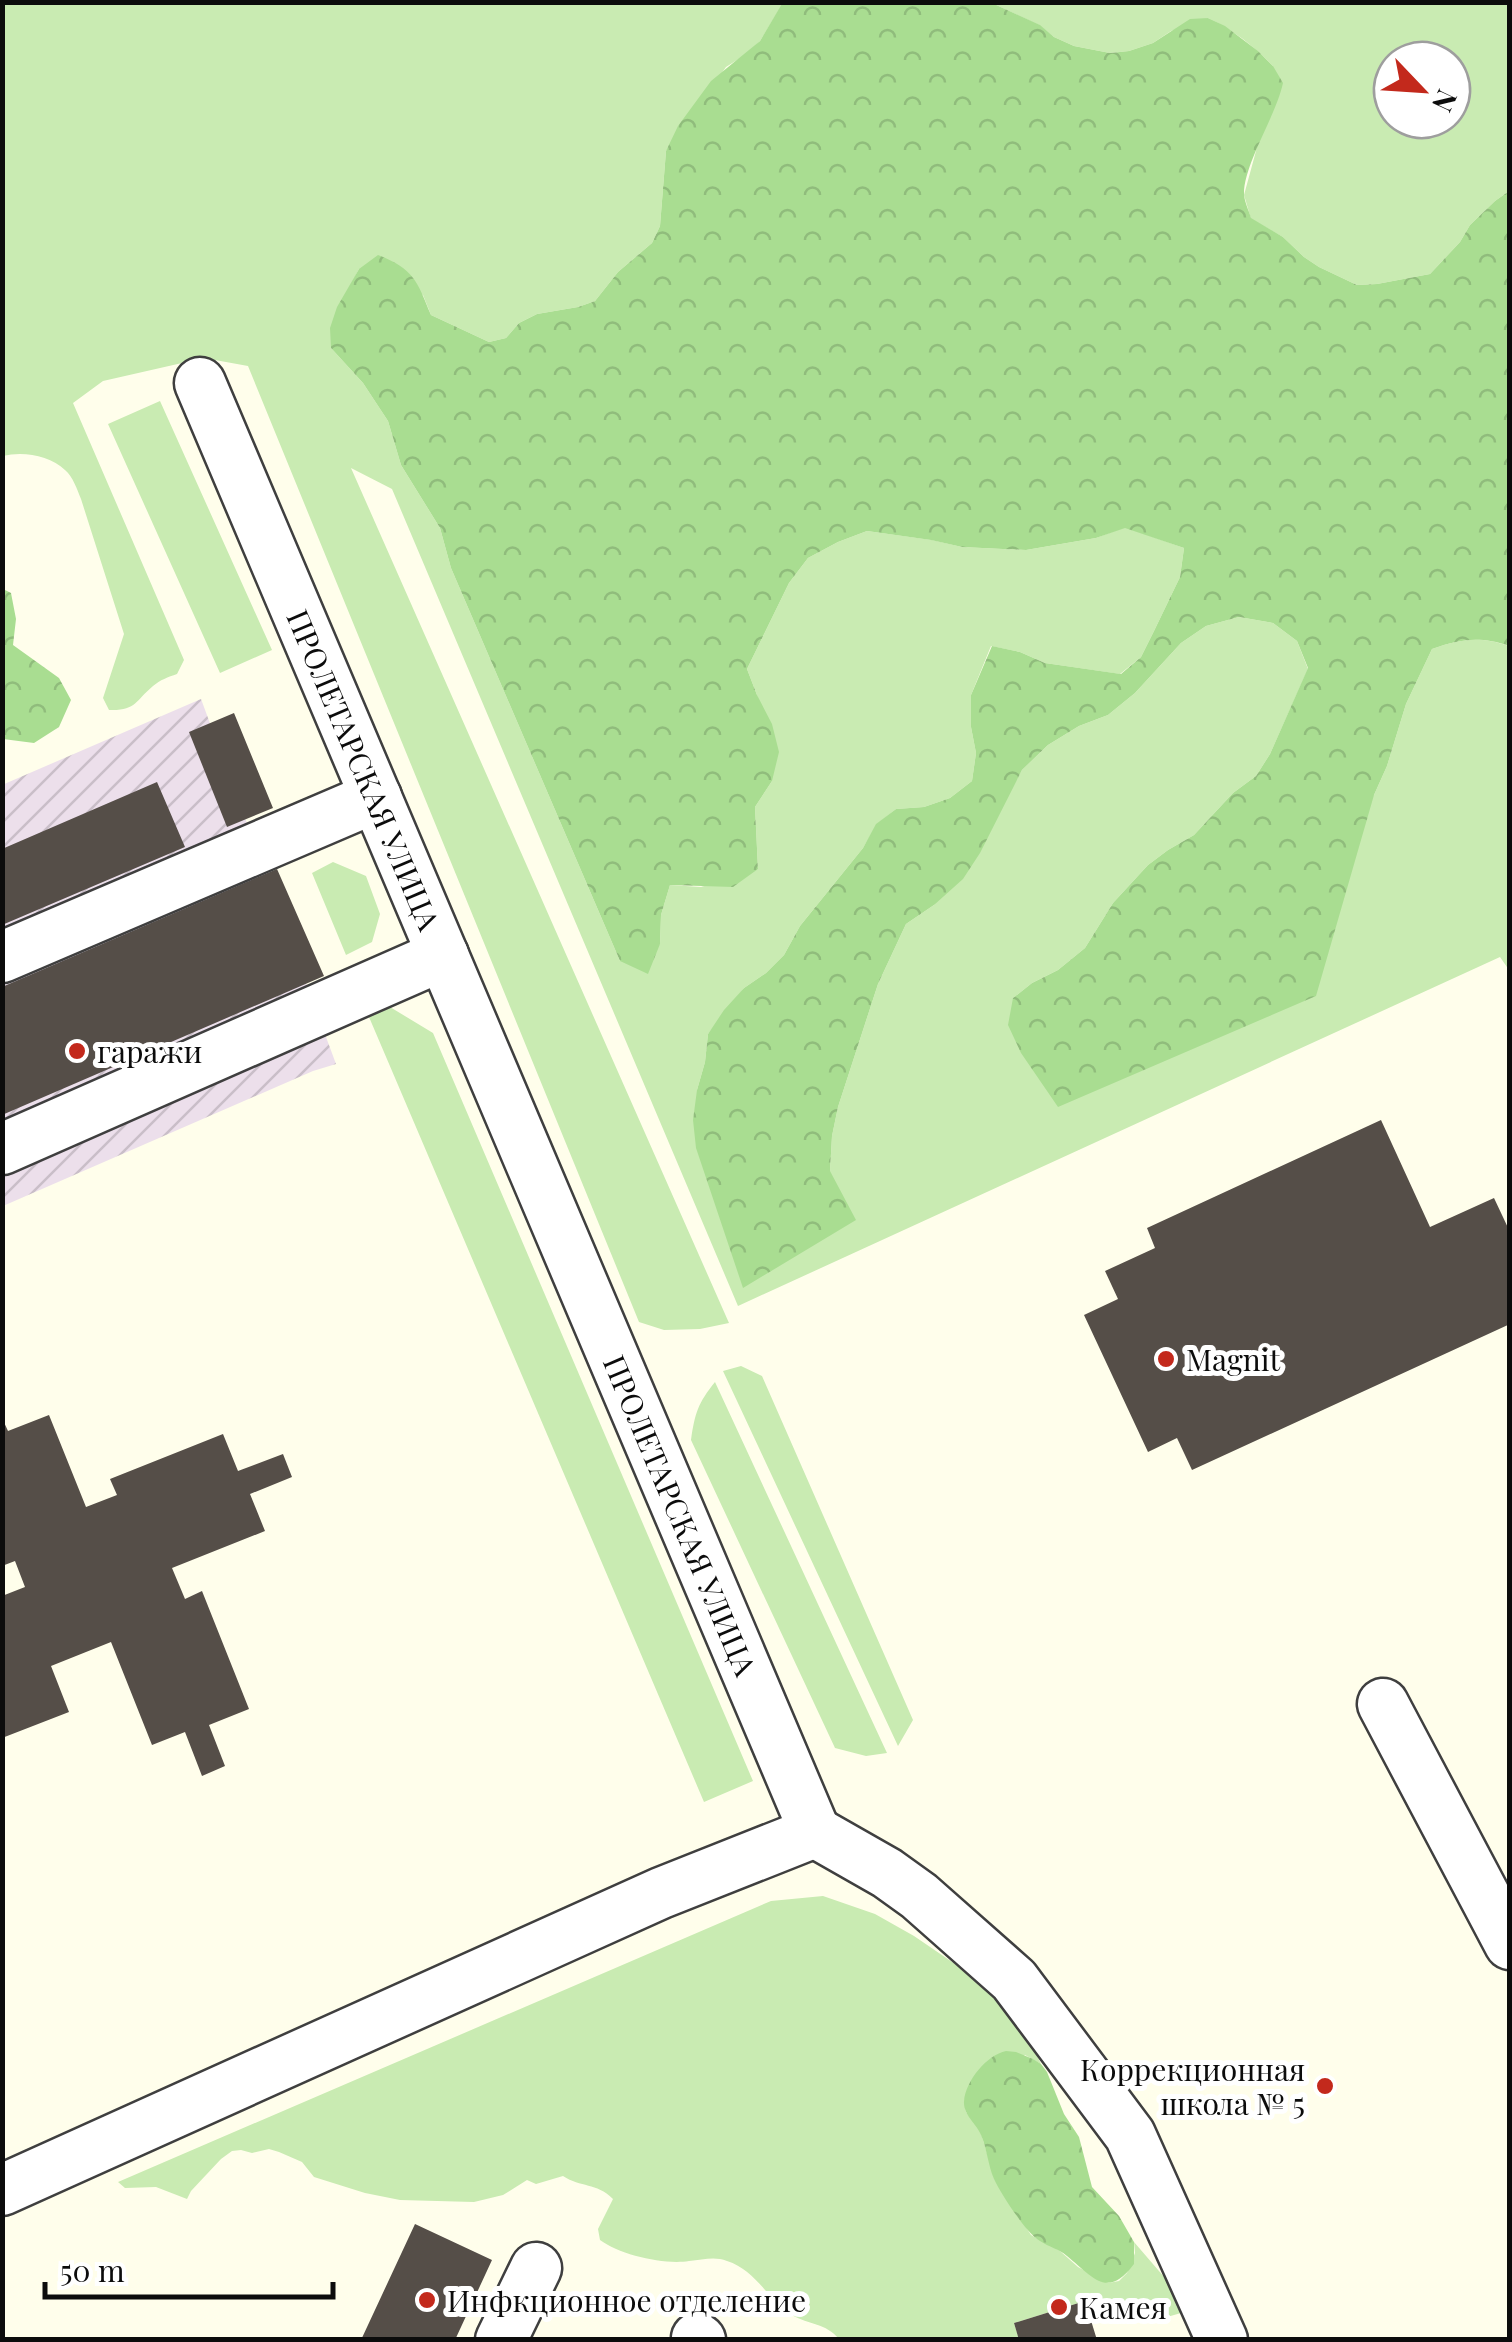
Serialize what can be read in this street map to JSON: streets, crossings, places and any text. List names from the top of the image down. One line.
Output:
{"streets":{"street":["ПРОЛЕТАРСКАЯ УЛИЦА"]},"places":["гаражи","Magnit","Коррекционная школа № 5","Инфкционное отделение","Камея"],"scale_bar":"50 m","north":"bottom right"}
